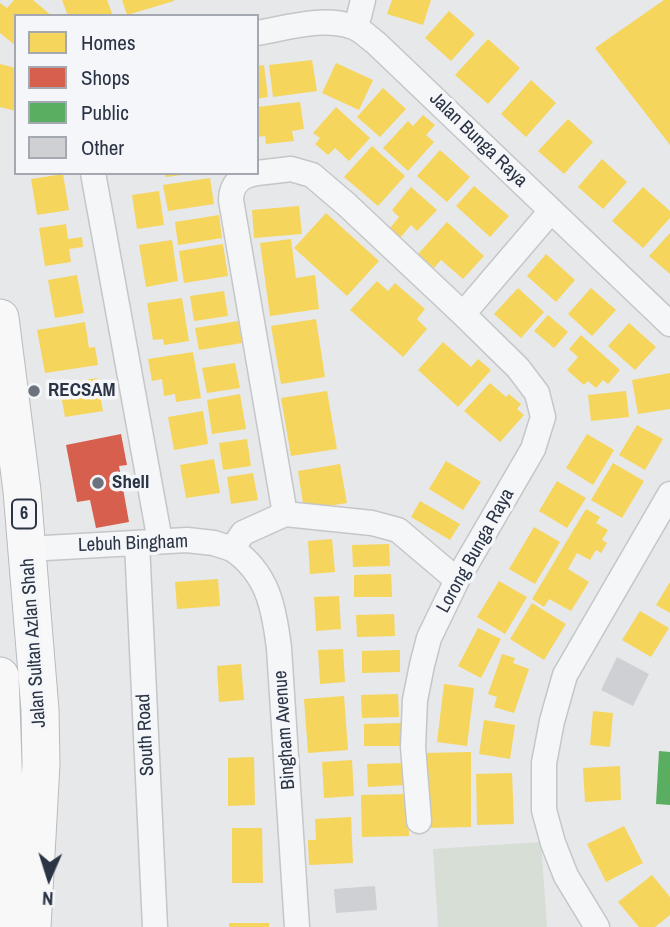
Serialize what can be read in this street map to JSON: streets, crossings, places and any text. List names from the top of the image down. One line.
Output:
{"streets":{"highway":["6","Jalan Sultan Azlan Shah"],"street":["Jalan Bunga Raya","Lebuh Bingham","Lorong Bunga Raya","Bingham Avenue","South Road"]},"crossings":[["Lebuh Bingham","Jalan Sultan Azlan Shah"],["Lebuh Bingham","Bingham Avenue"],["Lebuh Bingham","South Road"]],"places":["RECSAM","Shell"],"legend":["Homes","Shops","Public","Other"],"north":"bottom"}
